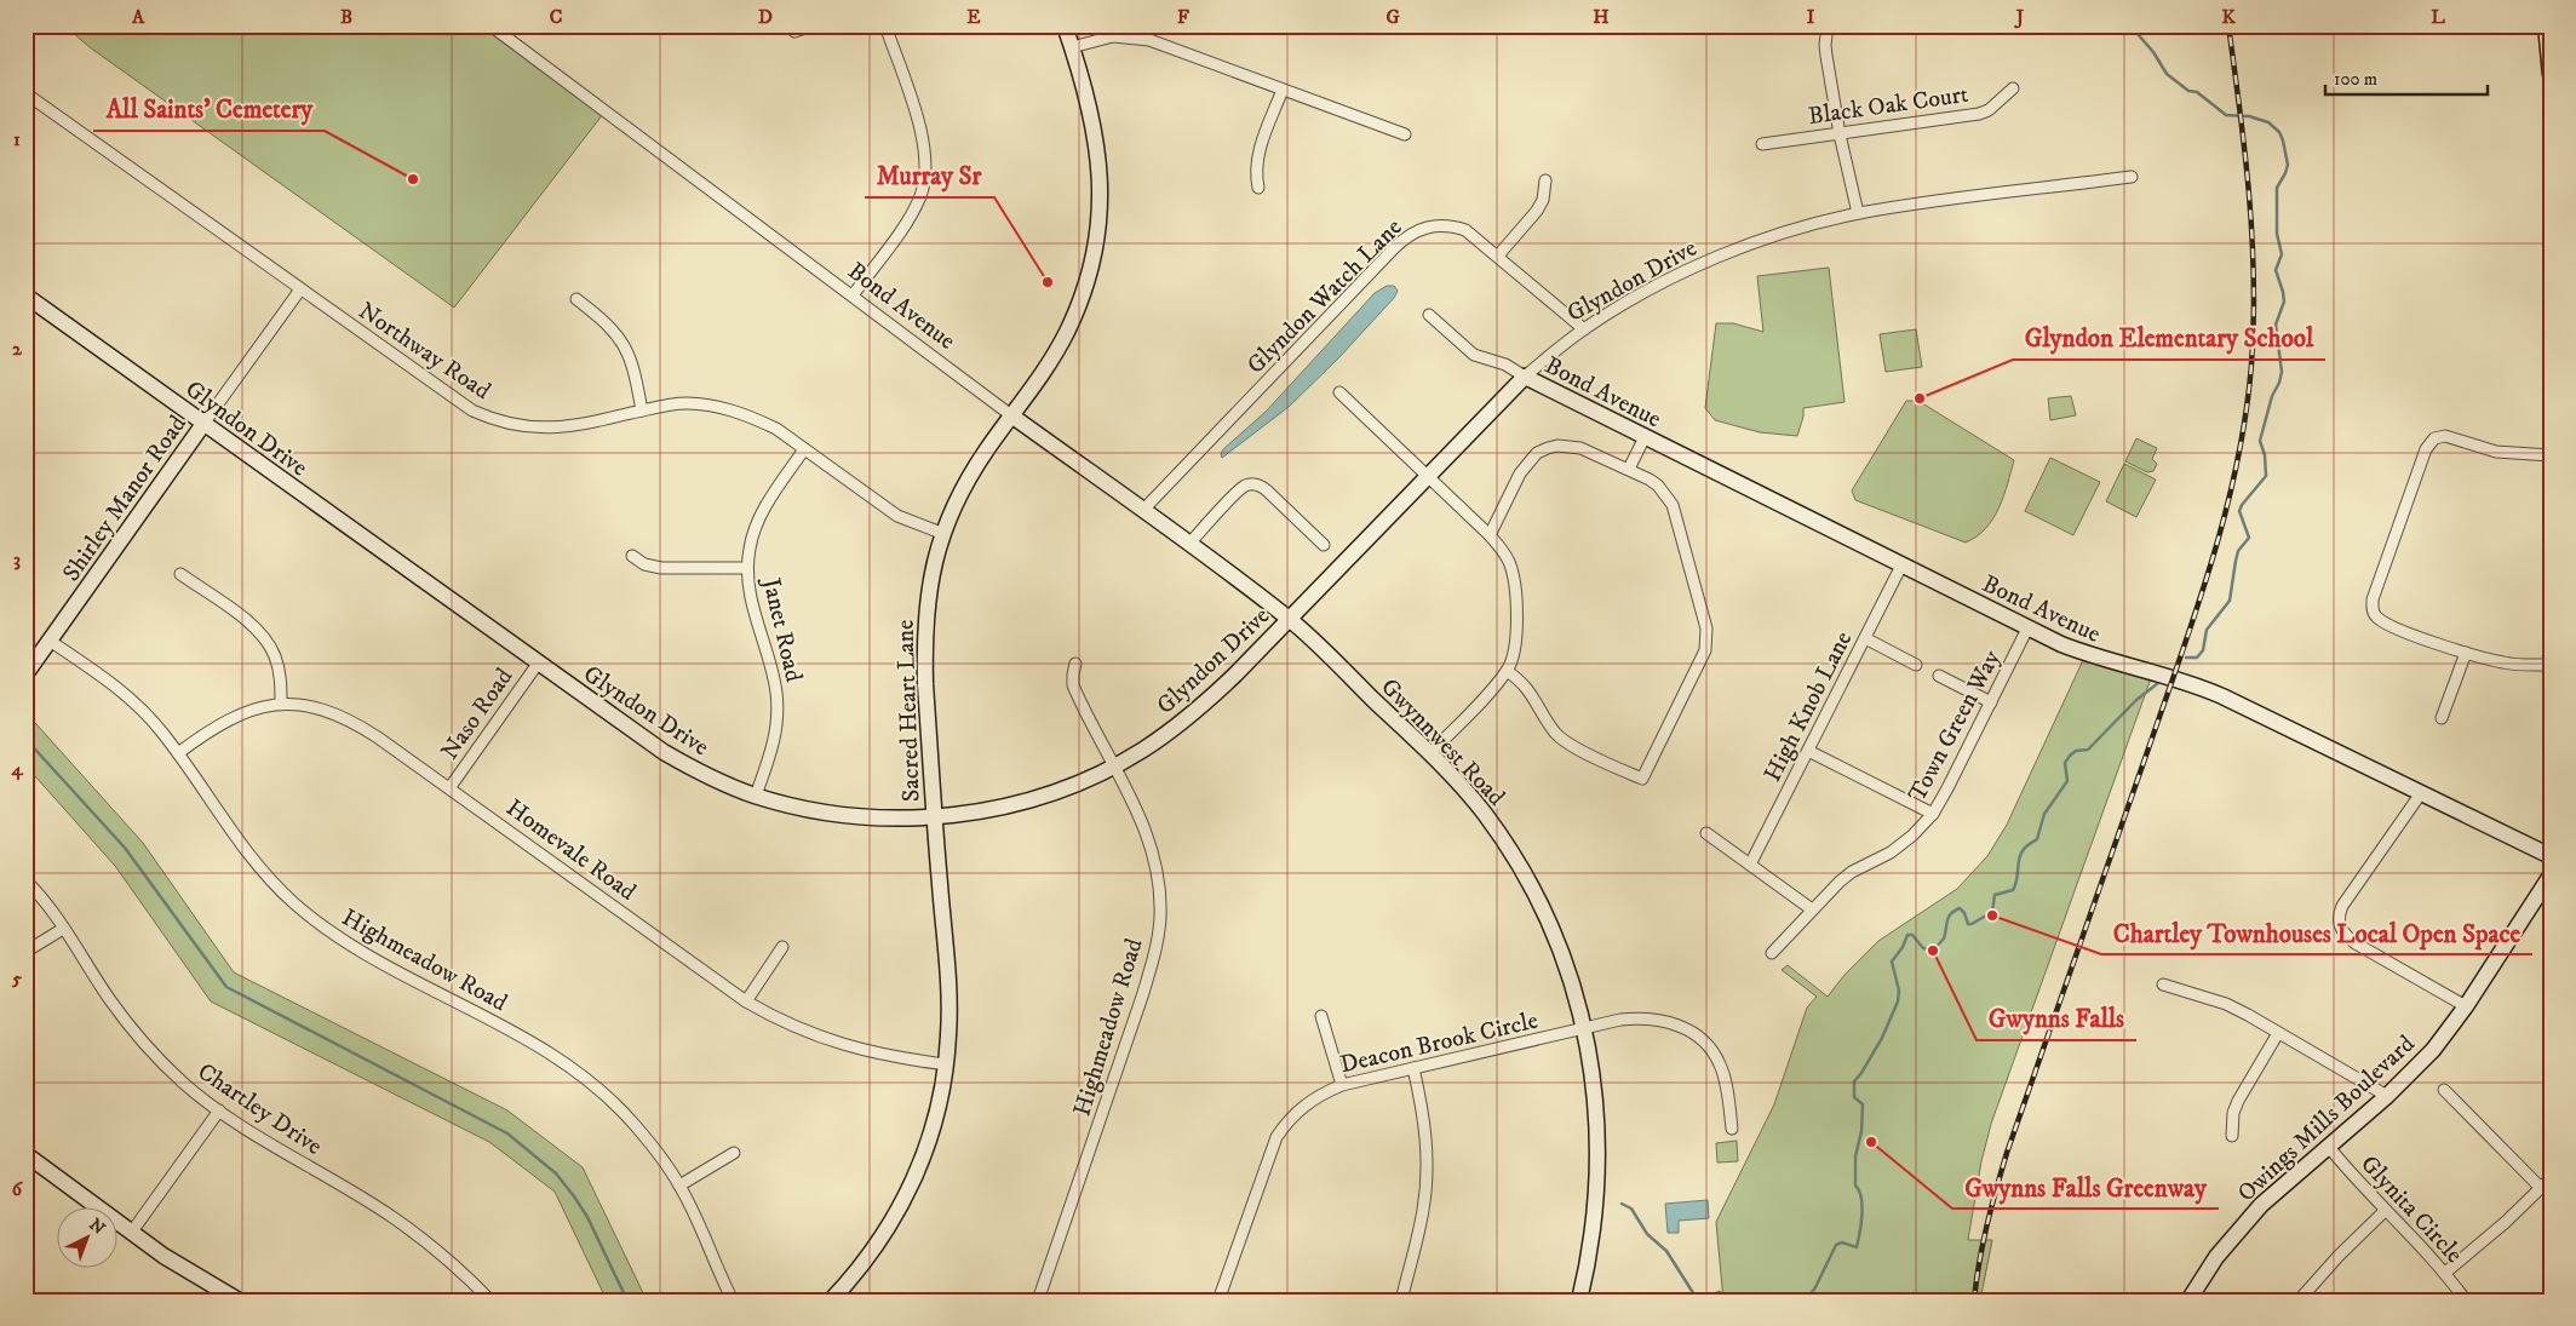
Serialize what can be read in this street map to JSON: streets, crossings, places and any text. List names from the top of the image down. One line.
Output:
{"streets":{"street":["Black Oak Court","Glyndon Drive","Glyndon Watch Lane","Bond Avenue","Northway Road","Shirley Manor Road","Janet Road","High Knob Lane","Sacred Heart Lane","Naso Road","Town Green Way","Gwynnwest Road","Homevale Road","Highmeadow Road","Deacon Brook Circle","Chartley Drive","Owings Mills Boulevard","Glynita Circle"]},"crossings":[["Glyndon Drive","Glyndon Watch Lane"],["Glyndon Drive","Bond Avenue"],["Glyndon Drive","Shirley Manor Road"],["Glyndon Drive","Janet Road"],["Glyndon Drive","Sacred Heart Lane"],["Glyndon Drive","Naso Road"],["Glyndon Drive","Gwynnwest Road"],["Glyndon Drive","Highmeadow Road"],["Glyndon Watch Lane","Bond Avenue"],["Bond Avenue","High Knob Lane"],["Bond Avenue","Sacred Heart Lane"],["Bond Avenue","Town Green Way"],["Bond Avenue","Gwynnwest Road"],["Northway Road","Shirley Manor Road"],["Northway Road","Janet Road"],["Northway Road","Sacred Heart Lane"],["Shirley Manor Road","Highmeadow Road"],["Sacred Heart Lane","Homevale Road"],["Naso Road","Homevale Road"],["Gwynnwest Road","Deacon Brook Circle"],["Homevale Road","Highmeadow Road"],["Owings Mills Boulevard","Glynita Circle"]],"places":["All Saints' Cemetery","Murray Sr","Glyndon Elementary School","Chartley Townhouses Local Open Space","Gwynns Falls","Gwynns Falls Greenway"],"scale_bar":"100 m","north":"top right","grid":{"columns":["A","B","C","D","E","F","G","H","I","J","K","L"],"rows":["1","2","3","4","5","6"]}}
